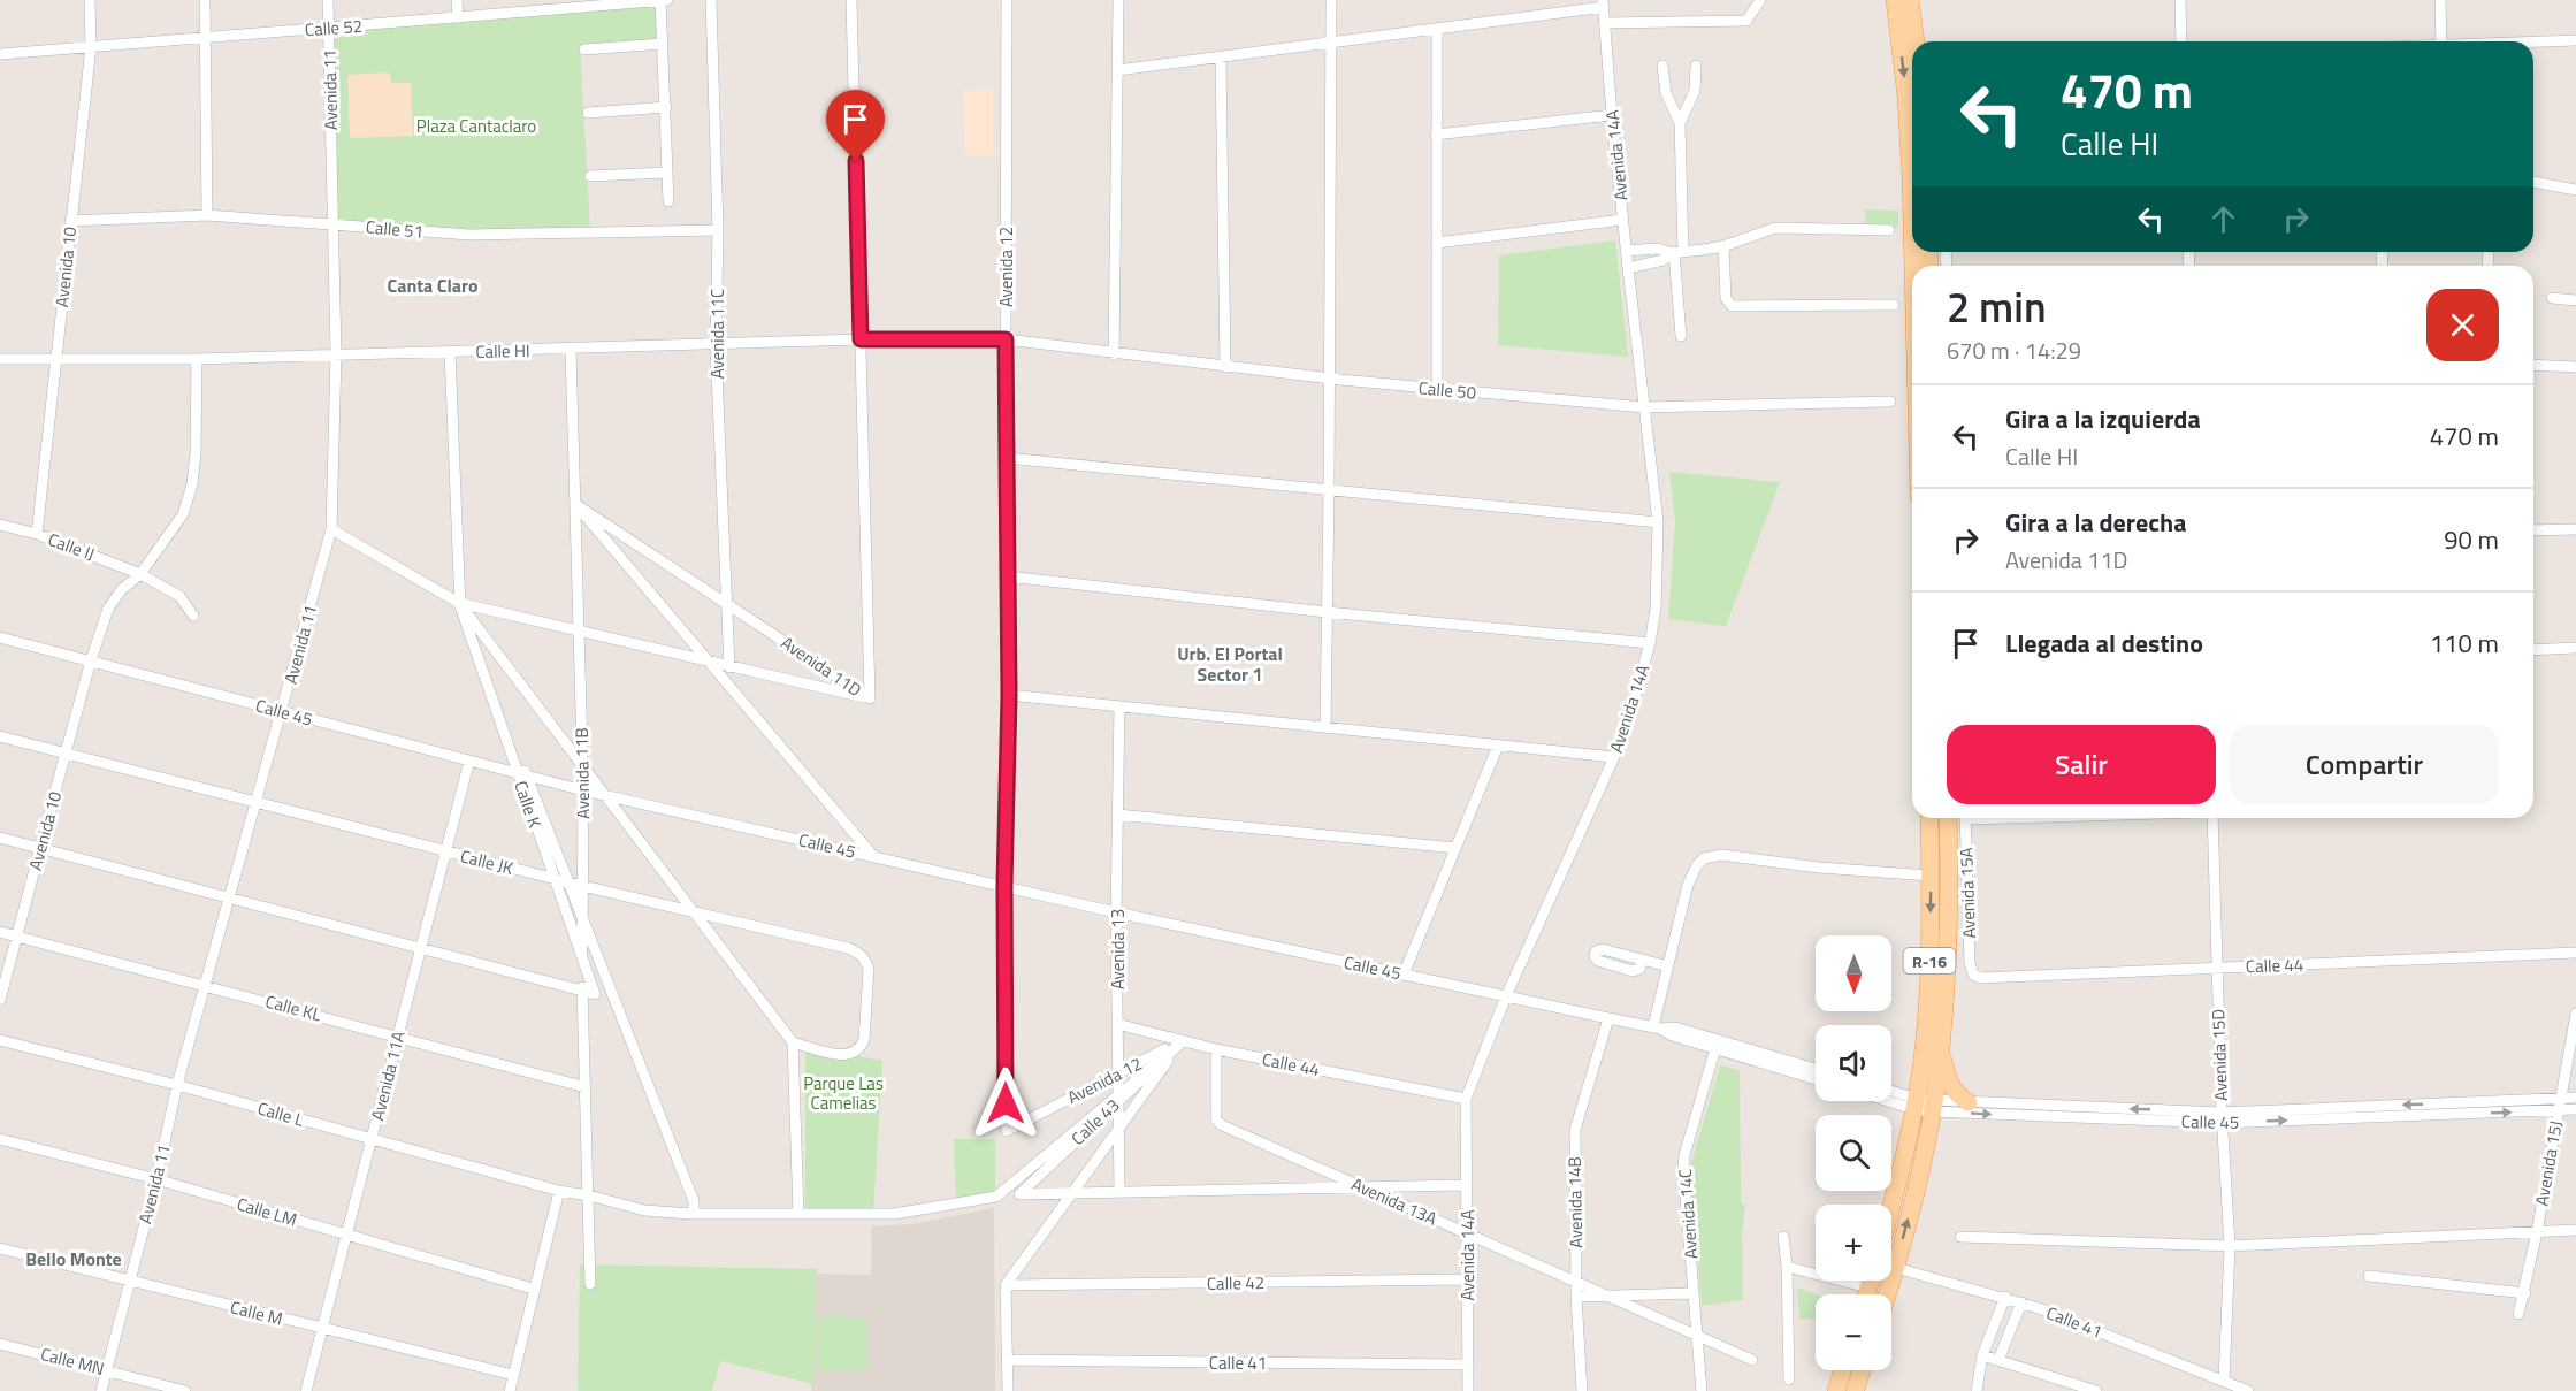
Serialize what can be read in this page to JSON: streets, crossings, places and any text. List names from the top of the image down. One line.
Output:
{"streets":{"main road":["R-16"],"street":["Calle 52","Avenida 11","Avenida 14A","Calle 51","Avenida 10","Avenida 12","Avenida 11C","Calle HI","Calle 50","Calle IJ","Avenida 11D","Calle 45","Avenida 11B","Calle K","Calle JK","Avenida 15A","Avenida 13","Calle 44","Calle KL","Avenida 15D","Avenida 11A","Calle L","Calle 43","Avenida 15J","Avenida 13A","Avenida 14B","Calle LM","Avenida 14C","Calle 42","Calle M","Calle 41","Calle MN"]},"crossings":[["Calle 52","Avenida 11"],["Calle 52","Avenida 10"],["Avenida 11","Calle 51"],["Avenida 11","Calle HI"],["Avenida 11","Calle 45"],["Avenida 11","Calle JK"],["Avenida 11","Calle KL"],["Avenida 11","Calle L"],["Avenida 11","Calle LM"],["Avenida 11","Calle M"],["Avenida 11","Calle MN"],["Avenida 14A","Calle 50"],["Avenida 14A","Calle 45"],["Avenida 14A","Calle 44"],["Avenida 14A","Calle 43"],["Avenida 14A","Calle 42"],["Avenida 14A","Calle 41"],["Calle 51","Avenida 10"],["Calle 51","Avenida 11C"],["Avenida 10","Calle HI"],["Avenida 10","Calle IJ"],["Avenida 10","Calle 45"],["Avenida 10","Calle JK"],["Avenida 10","Calle KL"],["Avenida 12","Calle HI"],["Avenida 12","Calle 50"],["Avenida 12","Calle 45"],["Avenida 12","Calle 44"],["Avenida 12","Calle 43"],["Avenida 12","Calle 42"],["Avenida 11C","Calle HI"],["Calle HI","Calle 50"],["Calle HI","Avenida 11D"],["Calle HI","Avenida 11B"],["Avenida 11D","Avenida 11B"],["Calle 45","Avenida 11B"],["Calle 45","Avenida 13"],["Calle 45","R-16"],["Calle 45","Avenida 15D"],["Calle 45","Avenida 11A"],["Calle 45","Avenida 15J"],["Calle 45","Avenida 14B"],["Calle 45","Avenida 14C"],["Avenida 11B","Calle K"],["Avenida 11B","Calle JK"],["Avenida 11B","Calle KL"],["Avenida 11B","Calle 43"],["Calle JK","Avenida 11A"],["Avenida 15A","Calle 44"],["Avenida 13","Calle 44"],["Avenida 13","Calle 43"],["R-16","Calle 41"],["Calle 44","Avenida 15D"],["Calle 44","Calle 43"],["Calle 44","Avenida 13A"],["Calle KL","Avenida 11A"],["Avenida 15D","Calle 41"],["Avenida 11A","Calle L"],["Avenida 11A","Calle LM"],["Avenida 11A","Calle M"],["Calle L","Calle 43"]],"districts":["Canta Claro","Urb. El Portal Sector 1","Bello Monte"],"parks":["Plaza Cantaclaro","Parque Las Camelias"],"north":"bottom","page":{"turn":["470 m","Calle HI"],"heading":["2 min","670 m · 14:29"],"list":[{"name":"Gira a la izquierda","note":"Calle HI","value":"470 m"},{"name":"Gira a la derecha","note":"Avenida 11D","value":"90 m"},{"name":"Llegada al destino","value":"110 m"}],"buttons":["Salir","Compartir"],"map_buttons":["+","−"]}}
